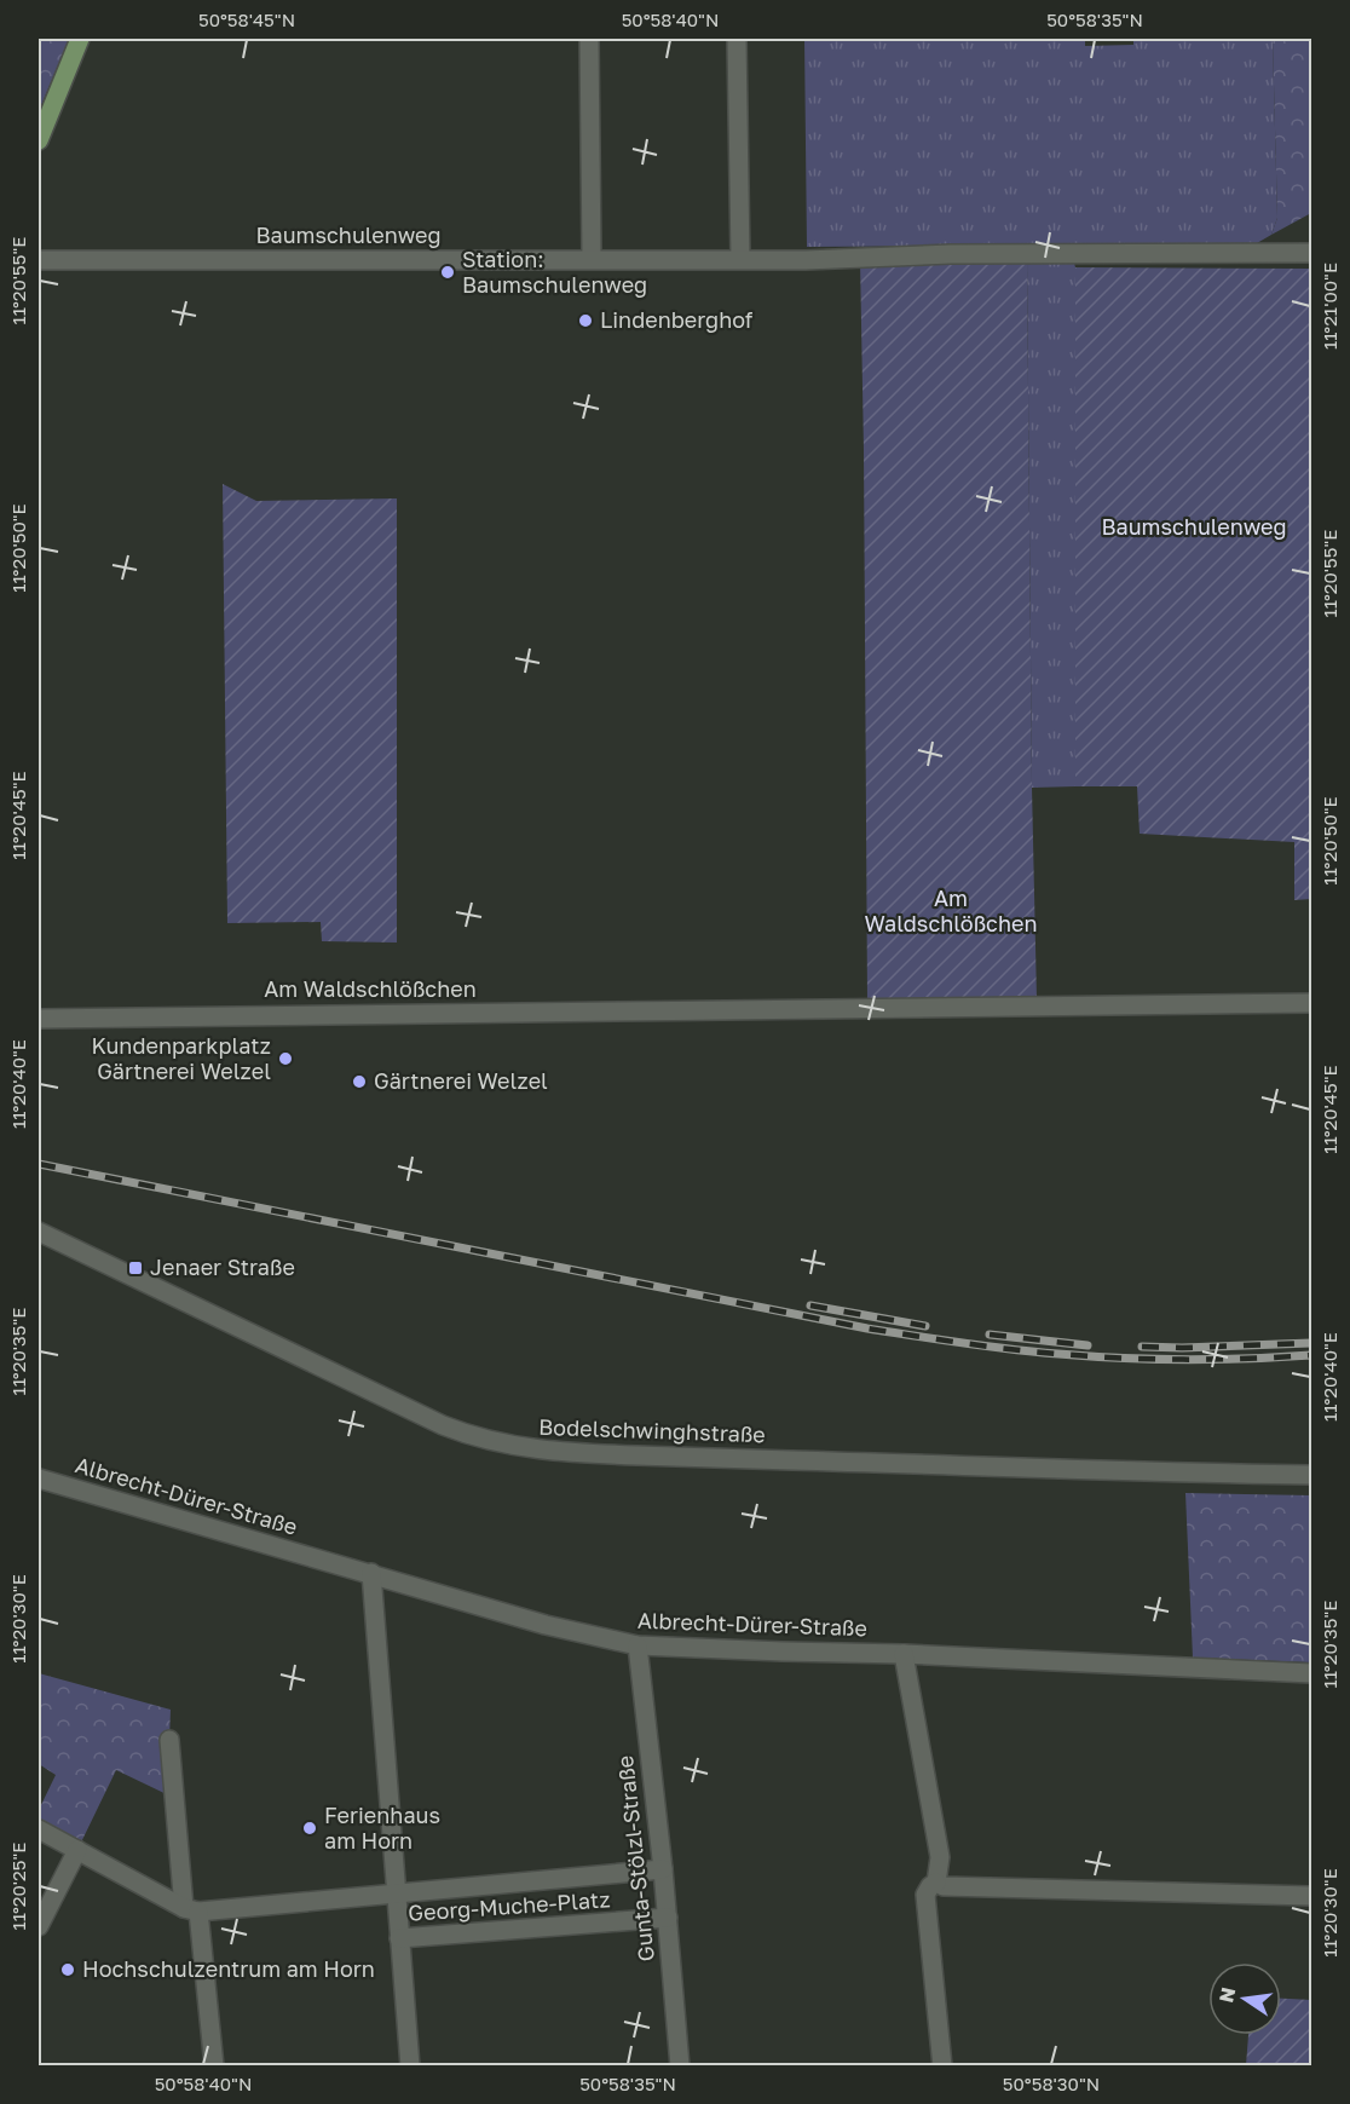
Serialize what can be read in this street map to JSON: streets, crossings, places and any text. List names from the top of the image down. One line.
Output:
{"streets":{"street":["Baumschulenweg","Am Waldschlößchen","Bodelschwinghstraße","Albrecht-Dürer-Straße","Gunta-Stölzl-Straße","Georg-Muche-Platz"]},"crossings":[["Albrecht-Dürer-Straße","Gunta-Stölzl-Straße"],["Gunta-Stölzl-Straße","Georg-Muche-Platz"]],"parks":["Baumschulenweg","Am Waldschlößchen"],"places":{"other":["Station: Baumschulenweg","Lindenberghof","Kundenparkplatz Gärtnerei Welzel","Gärtnerei Welzel","Ferienhaus am Horn","Hochschulzentrum am Horn"],"transit":["Jenaer Straße"]},"north":"left","coordinates":["50°58'45\"N","50°58'40\"N","50°58'35\"N","11°20'55\"E","11°21'00\"E","11°20'50\"E","11°20'45\"E","11°20'40\"E","11°20'35\"E","11°20'30\"E","11°20'25\"E","50°58'30\"N"]}
